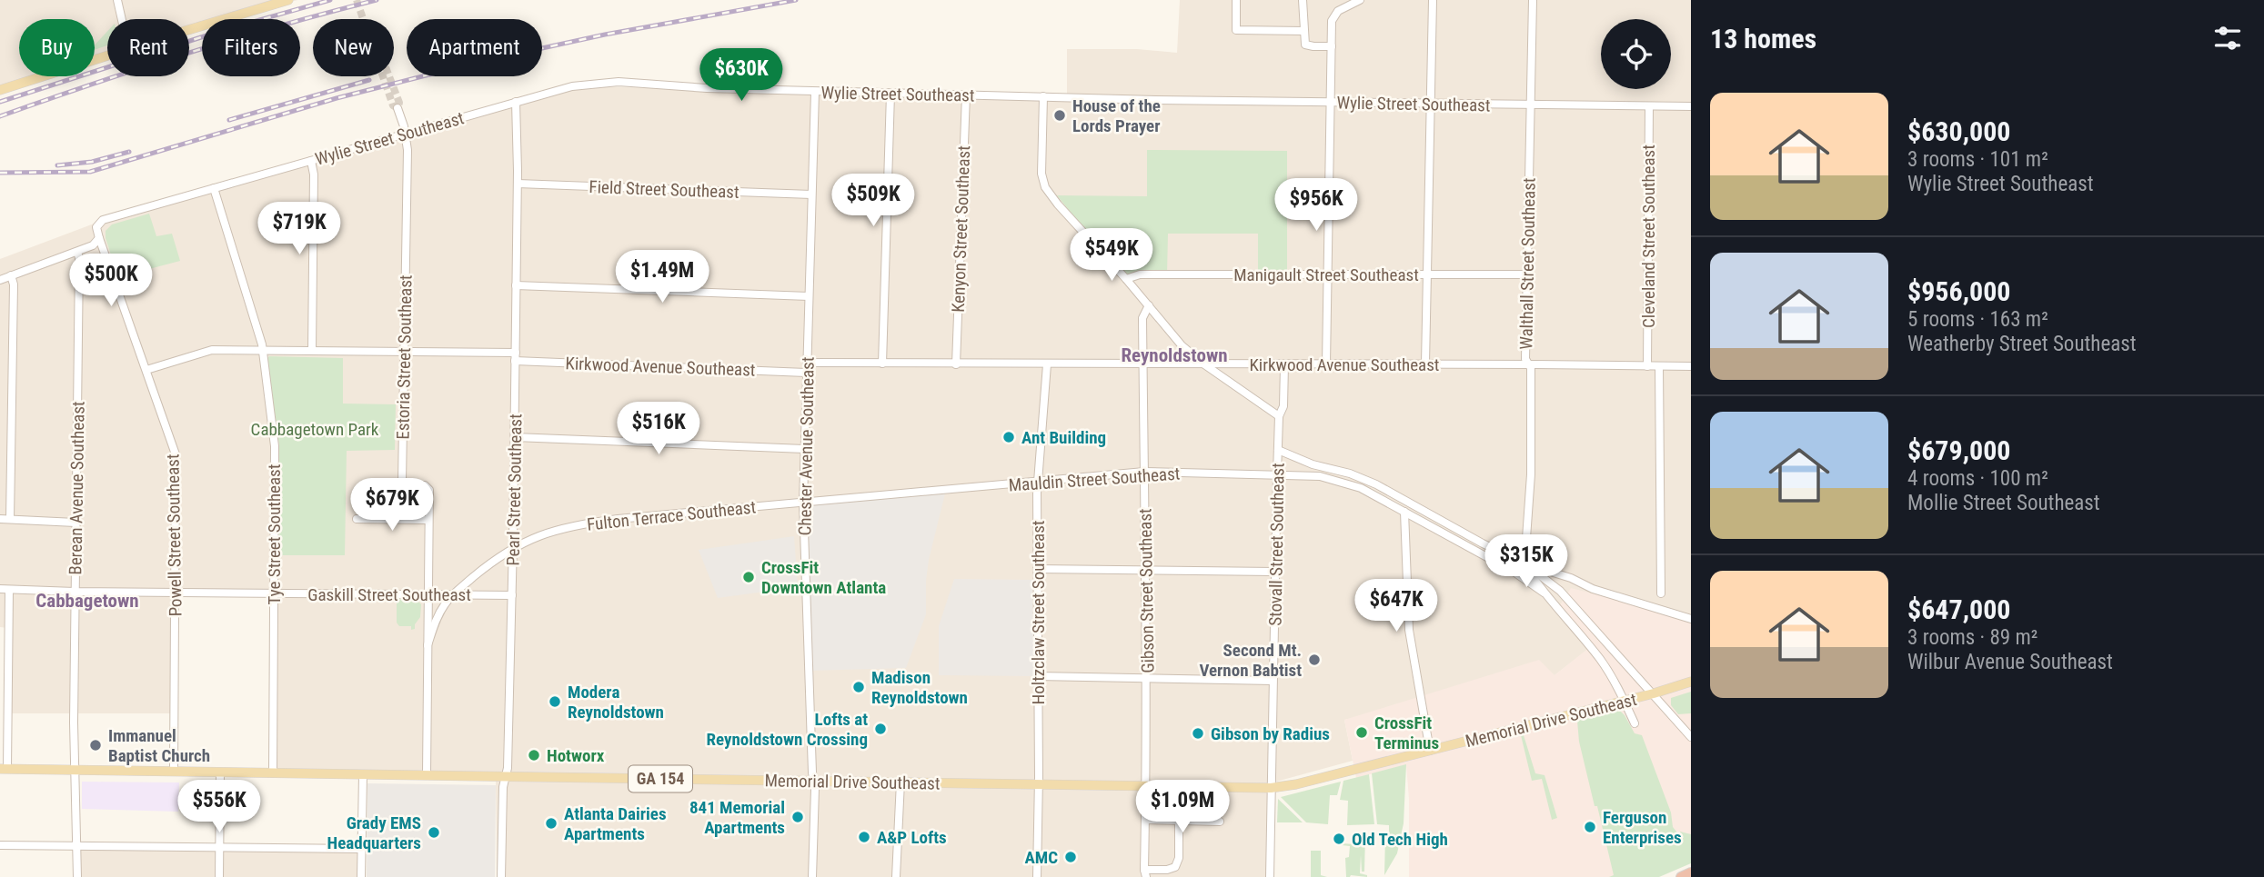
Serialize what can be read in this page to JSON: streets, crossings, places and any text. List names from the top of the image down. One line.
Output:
{"streets":{"main road":["Memorial Drive Southeast","GA 154"],"street":["Wylie Street Southeast","Field Street Southeast","Kenyon Street Southeast","Cleveland Street Southeast","Walthall Street Southeast","Manigault Street Southeast","Estoria Street Southeast","Kirkwood Avenue Southeast","Chester Avenue Southeast","Mauldin Street Southeast","Berean Avenue Southeast","Pearl Street Southeast","Fulton Terrace Southeast","Tye Street Southeast","Powell Street Southeast","Stovall Street Southeast","Gibson Street Southeast","Gaskill Street Southeast","Holtzclaw Street Southeast"]},"crossings":[["Wylie Street Southeast","Kenyon Street Southeast"],["Wylie Street Southeast","Cleveland Street Southeast"],["Wylie Street Southeast","Walthall Street Southeast"],["Wylie Street Southeast","Estoria Street Southeast"],["Wylie Street Southeast","Chester Avenue Southeast"],["Wylie Street Southeast","Pearl Street Southeast"],["Wylie Street Southeast","Tye Street Southeast"],["Wylie Street Southeast","Powell Street Southeast"],["Field Street Southeast","Chester Avenue Southeast"],["Field Street Southeast","Pearl Street Southeast"],["Kenyon Street Southeast","Kirkwood Avenue Southeast"],["Cleveland Street Southeast","Kirkwood Avenue Southeast"],["Walthall Street Southeast","Manigault Street Southeast"],["Walthall Street Southeast","Kirkwood Avenue Southeast"],["Estoria Street Southeast","Kirkwood Avenue Southeast"],["Estoria Street Southeast","Fulton Terrace Southeast"],["Estoria Street Southeast","Gaskill Street Southeast"],["Estoria Street Southeast","Memorial Drive Southeast"],["Kirkwood Avenue Southeast","Chester Avenue Southeast"],["Kirkwood Avenue Southeast","Pearl Street Southeast"],["Kirkwood Avenue Southeast","Tye Street Southeast"],["Kirkwood Avenue Southeast","Powell Street Southeast"],["Kirkwood Avenue Southeast","Stovall Street Southeast"],["Kirkwood Avenue Southeast","Gibson Street Southeast"],["Kirkwood Avenue Southeast","Holtzclaw Street Southeast"],["Chester Avenue Southeast","Fulton Terrace Southeast"],["Chester Avenue Southeast","Memorial Drive Southeast"],["Mauldin Street Southeast","Fulton Terrace Southeast"],["Mauldin Street Southeast","Stovall Street Southeast"],["Mauldin Street Southeast","Gibson Street Southeast"],["Mauldin Street Southeast","Holtzclaw Street Southeast"],["Berean Avenue Southeast","Gaskill Street Southeast"],["Berean Avenue Southeast","Memorial Drive Southeast"],["Pearl Street Southeast","Fulton Terrace Southeast"],["Pearl Street Southeast","Gaskill Street Southeast"],["Pearl Street Southeast","Memorial Drive Southeast"],["Fulton Terrace Southeast","Gaskill Street Southeast"],["Tye Street Southeast","Gaskill Street Southeast"],["Tye Street Southeast","Memorial Drive Southeast"],["Powell Street Southeast","Gaskill Street Southeast"],["Powell Street Southeast","Memorial Drive Southeast"],["Stovall Street Southeast","Memorial Drive Southeast"],["Gibson Street Southeast","Memorial Drive Southeast"],["Holtzclaw Street Southeast","Memorial Drive Southeast"]],"districts":["Reynoldstown","Cabbagetown"],"parks":["Cabbagetown Park"],"places":["House of the Lords Prayer","Ant Building","CrossFit Downtown Atlanta","Second Mt. Vernon Babtist","Madison Reynoldstown","Modera Reynoldstown","Lofts at Reynoldstown Crossing","CrossFit Terminus","Gibson by Radius","Immanuel Baptist Church","Hotworx","841 Memorial Apartments","Atlanta Dairies Apartments","Ferguson Enterprises","Grady EMS Headquarters","A&P Lofts","Old Tech High","AMC"],"page":{"heading":"13 homes","chip":["Buy","Rent","Filters","New","Apartment"],"price":["$630K","$509K","$956K","$719K","$549K","$1.49M","$500K","$516K","$679K","$315K","$647K","$556K","$1.09M"],"list":[{"name":"$630,000","note":"3 rooms · 101 m² · Wylie Street Southeast"},{"name":"$956,000","note":"5 rooms · 163 m² · Weatherby Street Southeast"},{"name":"$679,000","note":"4 rooms · 100 m² · Mollie Street Southeast"},{"name":"$647,000","note":"3 rooms · 89 m² · Wilbur Avenue Southeast"}]}}
